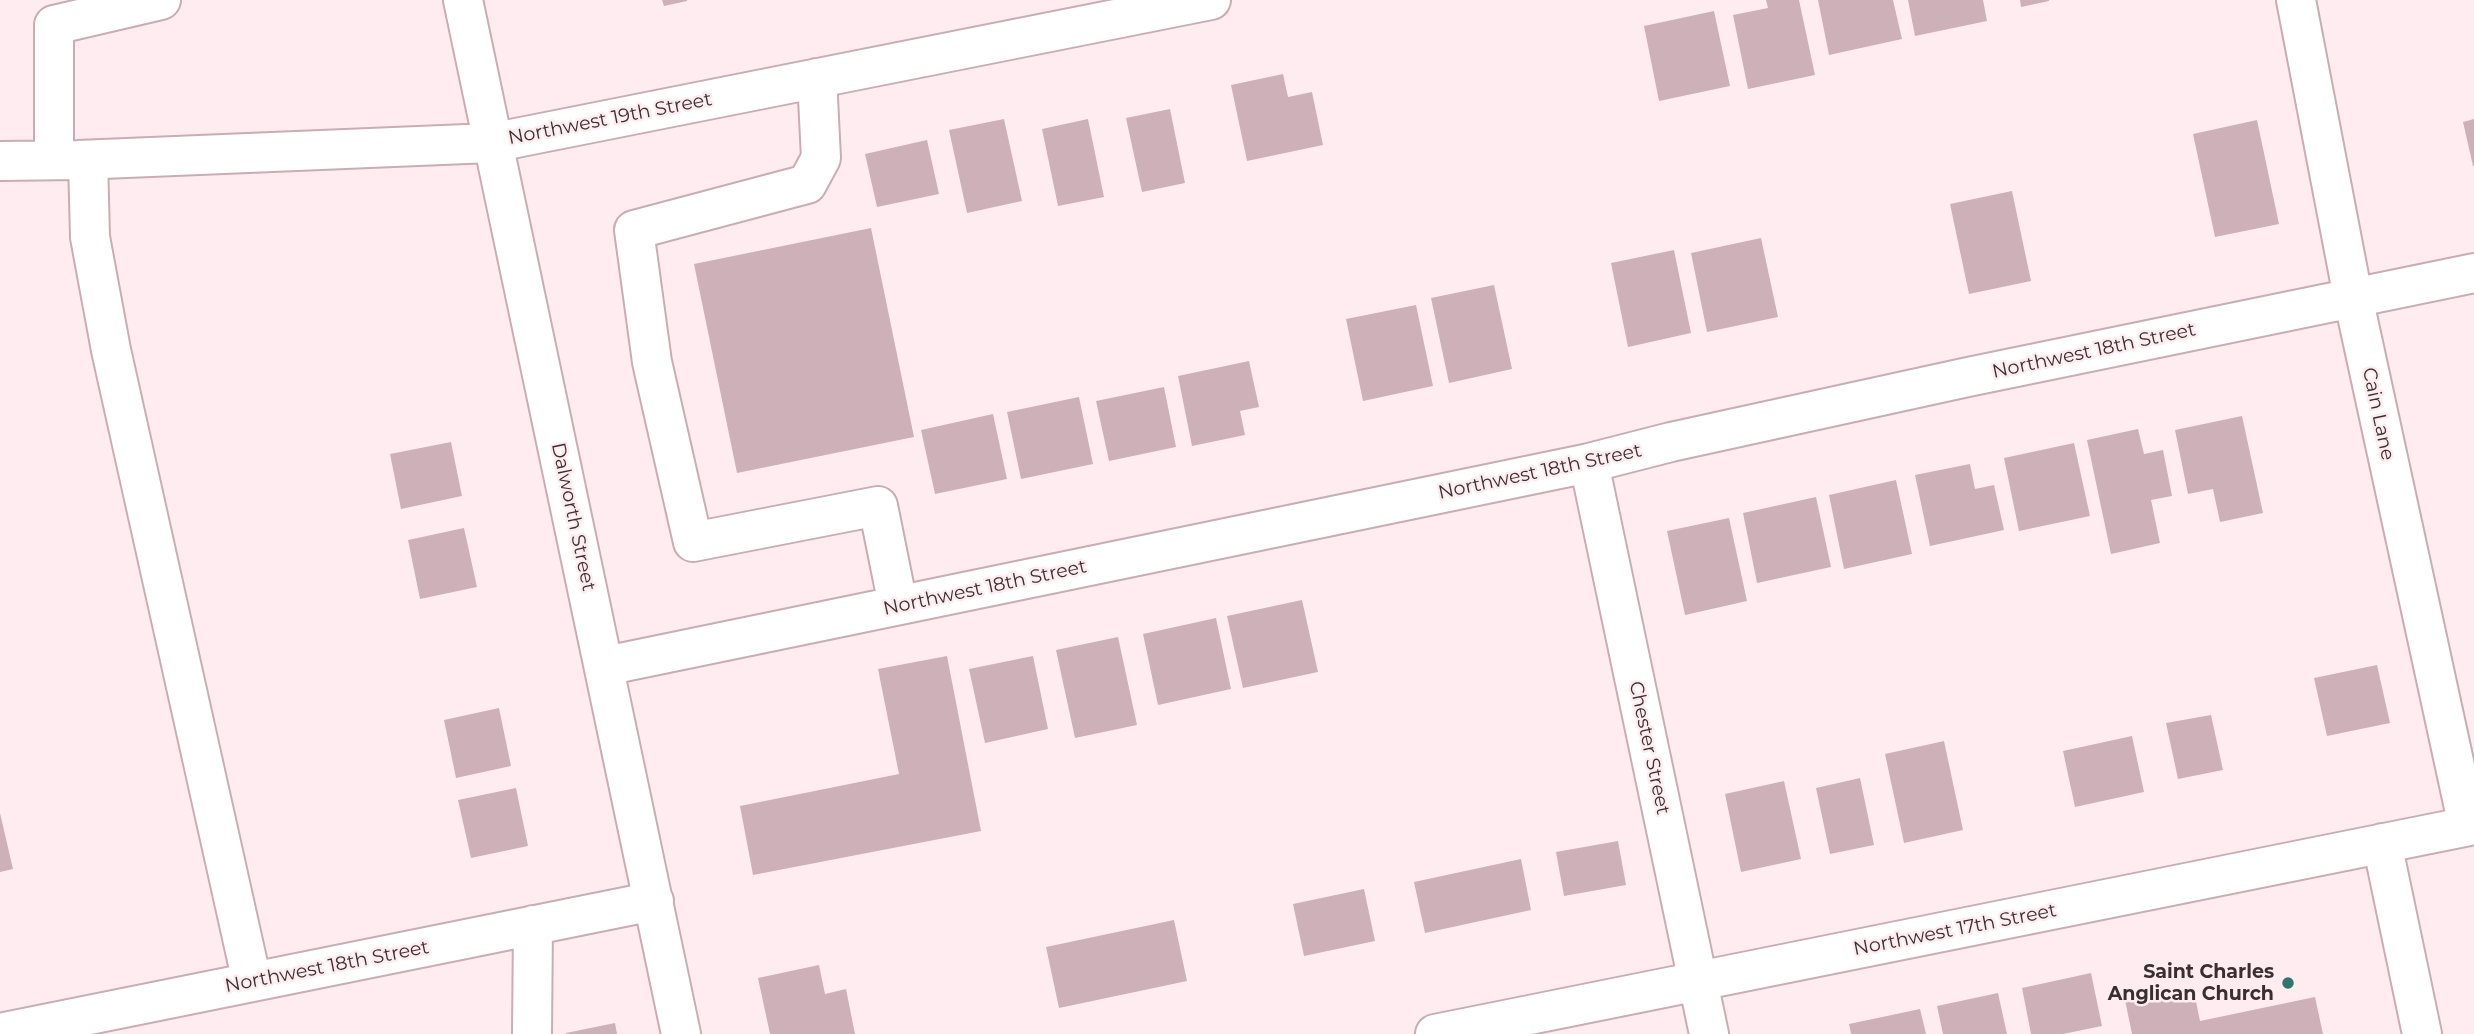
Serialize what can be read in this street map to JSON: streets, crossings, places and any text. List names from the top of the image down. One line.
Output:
{"streets":{"street":["Northwest 19th Street","Northwest 18th Street","Cain Lane","Dalworth Street","Chester Street","Northwest 17th Street"]},"crossings":[["Northwest 19th Street","Dalworth Street"],["Northwest 18th Street","Cain Lane"],["Northwest 18th Street","Dalworth Street"],["Northwest 18th Street","Chester Street"],["Cain Lane","Northwest 17th Street"],["Chester Street","Northwest 17th Street"]],"places":["Saint Charles Anglican Church"]}
